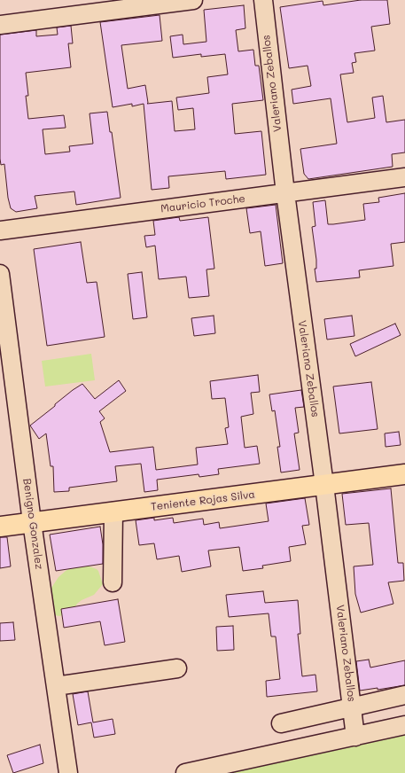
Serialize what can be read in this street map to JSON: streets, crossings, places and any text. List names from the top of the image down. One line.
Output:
{"streets":{"main road":["Teniente Rojas Silva"],"street":["Valeriano Zeballos","Mauricio Troche","Benigno Gonzalez"]},"crossings":[["Valeriano Zeballos","Mauricio Troche"],["Valeriano Zeballos","Teniente Rojas Silva"],["Teniente Rojas Silva","Benigno Gonzalez"]]}
